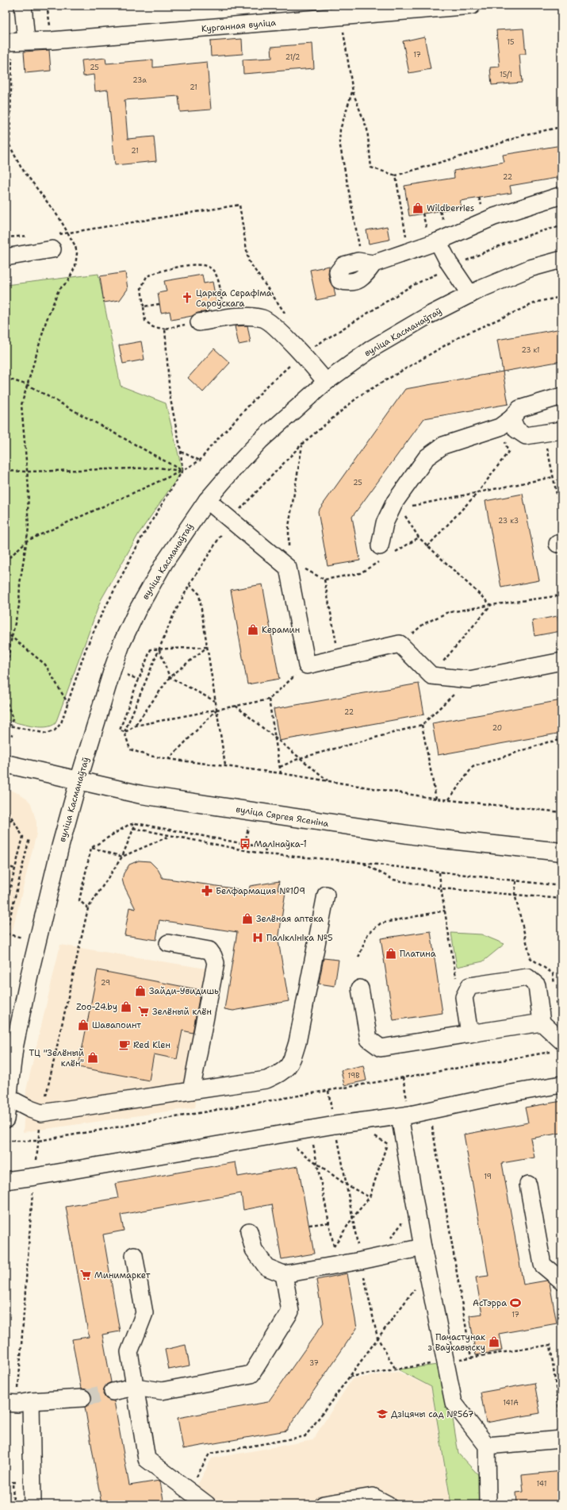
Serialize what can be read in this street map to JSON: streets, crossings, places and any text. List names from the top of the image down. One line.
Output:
{"streets":{"main road":["вуліца Сяргея Ясеніна"],"street":["Курганная вуліца","вуліца Касманаўтаў"]},"crossings":[["вуліца Касманаўтаў","вуліца Сяргея Ясеніна"]],"places":{"shop":["Wildberries","Керамин","Зелёная аптека","Платина","Зайди-Увидишь","Zoo-24.by","Шавапоинт","ТЦ \"Зелёный клён\"","Пачастунак з Ваўкавыску"],"church":["Царква Серафіма Сароўскага"],"bus stop":["Малінаўка-1"],"pharmacy":["Белфармация №109"],"hospital":["Паліклініка №5"],"supermarket":["Зелёный клён","Минимаркет"],"cafe":["Red Kleн"],"sports":["АсТэрра"],"school or university":["Дзіцячы сад №567"]},"house_numbers":["15","17","21/2","25","15/1","23a","21","21","22","23 к1","25","23 к3","22","20","29","19В","19","17","37","141А","141"]}
